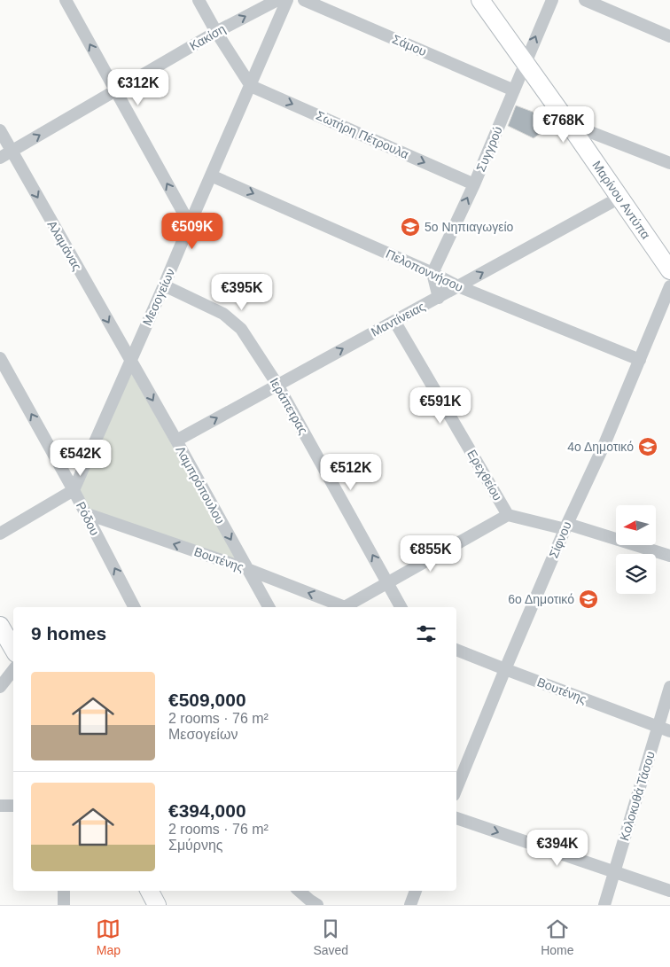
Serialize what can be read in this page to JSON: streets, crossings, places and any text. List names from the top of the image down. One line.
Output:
{"streets":{"street":["Κακίση","Σάμου","Σωτήρη Πέτρουλα","Συγγρού","Μαρίνου Αντύπα","Αλαμάνας","Πελοποννήσου","Μεσογείων","Μαντίνειας","Ιεράπετρας","Ερεχθείου","Λαμπρόπουλου","Ρόδου","Σίφνου","Βουτένης","Κολοκυθά Τάσου"]},"crossings":[["Κακίση","Αλαμάνας"],["Σάμου","Συγγρού"],["Σωτήρη Πέτρουλα","Συγγρού"],["Σωτήρη Πέτρουλα","Μεσογείων"],["Συγγρού","Μαρίνου Αντύπα"],["Συγγρού","Πελοποννήσου"],["Μαρίνου Αντύπα","Μαντίνειας"],["Αλαμάνας","Μεσογείων"],["Αλαμάνας","Λαμπρόπουλου"],["Πελοποννήσου","Μεσογείων"],["Πελοποννήσου","Μαντίνειας"],["Πελοποννήσου","Σίφνου"],["Μεσογείων","Ιεράπετρας"],["Μεσογείων","Λαμπρόπουλου"],["Μεσογείων","Ρόδου"],["Μαντίνειας","Ιεράπετρας"],["Μαντίνειας","Ερεχθείου"],["Μαντίνειας","Λαμπρόπουλου"],["Λαμπρόπουλου","Βουτένης"],["Ρόδου","Βουτένης"],["Σίφνου","Βουτένης"],["Βουτένης","Κολοκυθά Τάσου"]],"one_way":["Κακίση","Σωτήρη Πέτρουλα","Συγγρού","Αλαμάνας","Πελοποννήσου","Μαντίνειας","Ιεράπετρας","Λαμπρόπουλου","Ρόδου","Βουτένης"],"places":{"school or university":["5ο Νηπιαγωγείο","4ο Δημοτικό","6ο Δημοτικό"]},"north":"left","page":{"price":["€312K","€768K","€509K","€395K","€591K","€542K","€512K","€855K","€394K"],"heading":"9 homes","list":[{"name":"€509,000","note":"2 rooms · 76 m² · Μεσογείων"},{"name":"€394,000","note":"2 rooms · 76 m² · Σμύρνης"}],"tabs":["Map","Saved","Home"]}}
